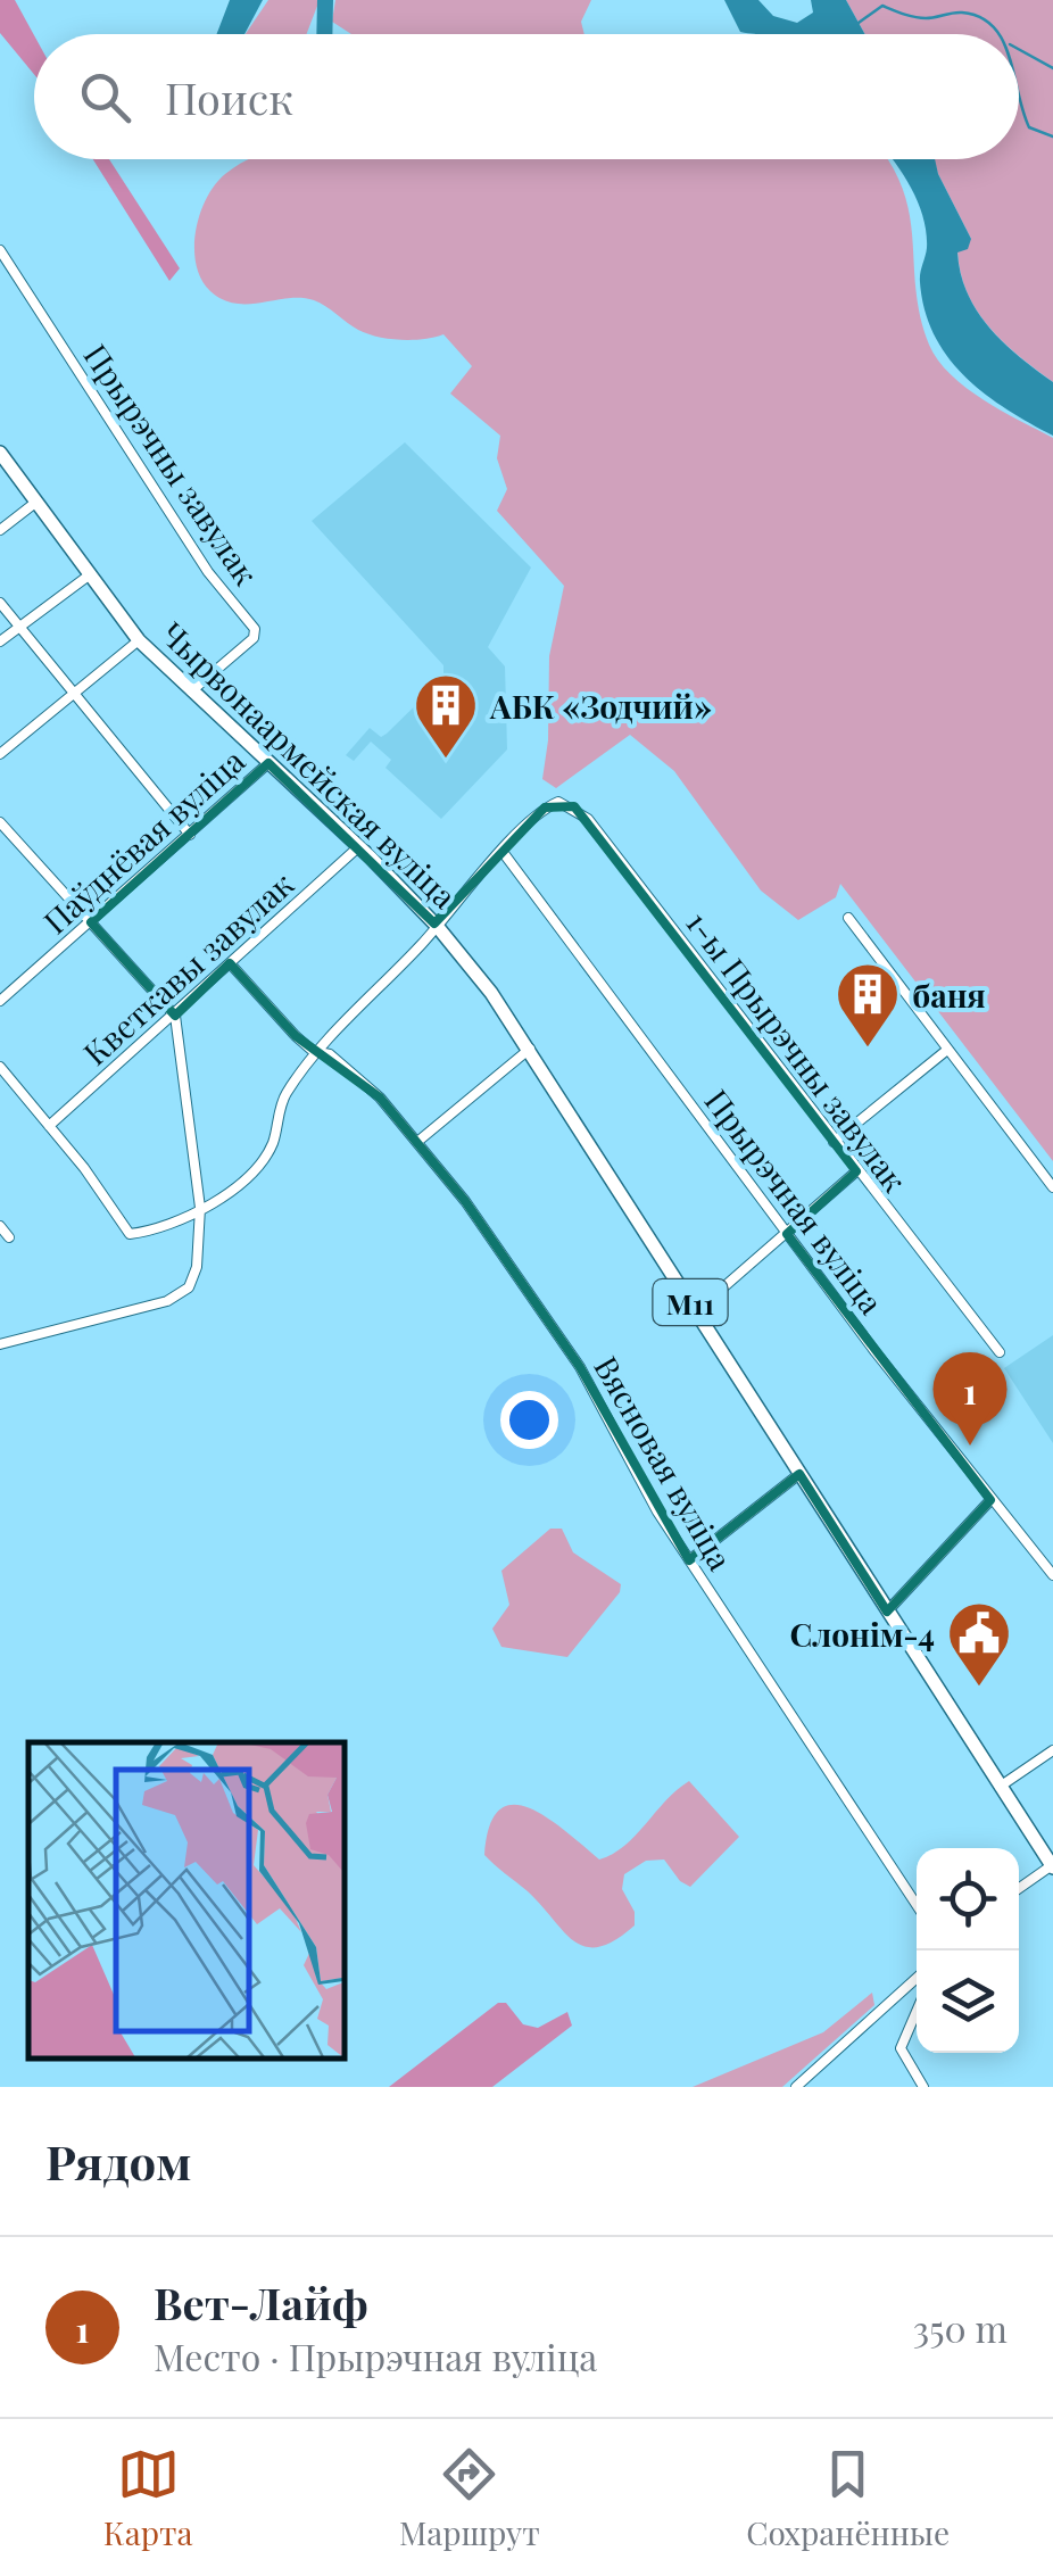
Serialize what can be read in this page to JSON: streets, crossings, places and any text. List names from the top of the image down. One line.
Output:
{"streets":{"highway":["Чырвонаармейская вуліца","М11"],"street":["Прырэчны завулак","Паўднёвая вуліца","Кветкавы завулак","1-ы Прырэчны завулак","Прырэчная вуліца","Вясновая вуліца"]},"crossings":[["Прырэчны завулак","Чырвонаармейская вуліца"],["Чырвонаармейская вуліца","Паўднёвая вуліца"],["Чырвонаармейская вуліца","Кветкавы завулак"],["Кветкавы завулак","Вясновая вуліца"],["1-ы Прырэчны завулак","Прырэчная вуліца"]],"places":{"building":["АБК «Зодчий»","баня"],"public building":["Слонім-4"]},"page":{"search":"Поиск","pins":"1","heading":"Рядом","list":[{"mark":"1","name":"Вет-Лайф","note":"Место · Прырэчная вуліца","value":"350 m"}],"nav":["Карта","Маршрут","Сохранённые"]}}
